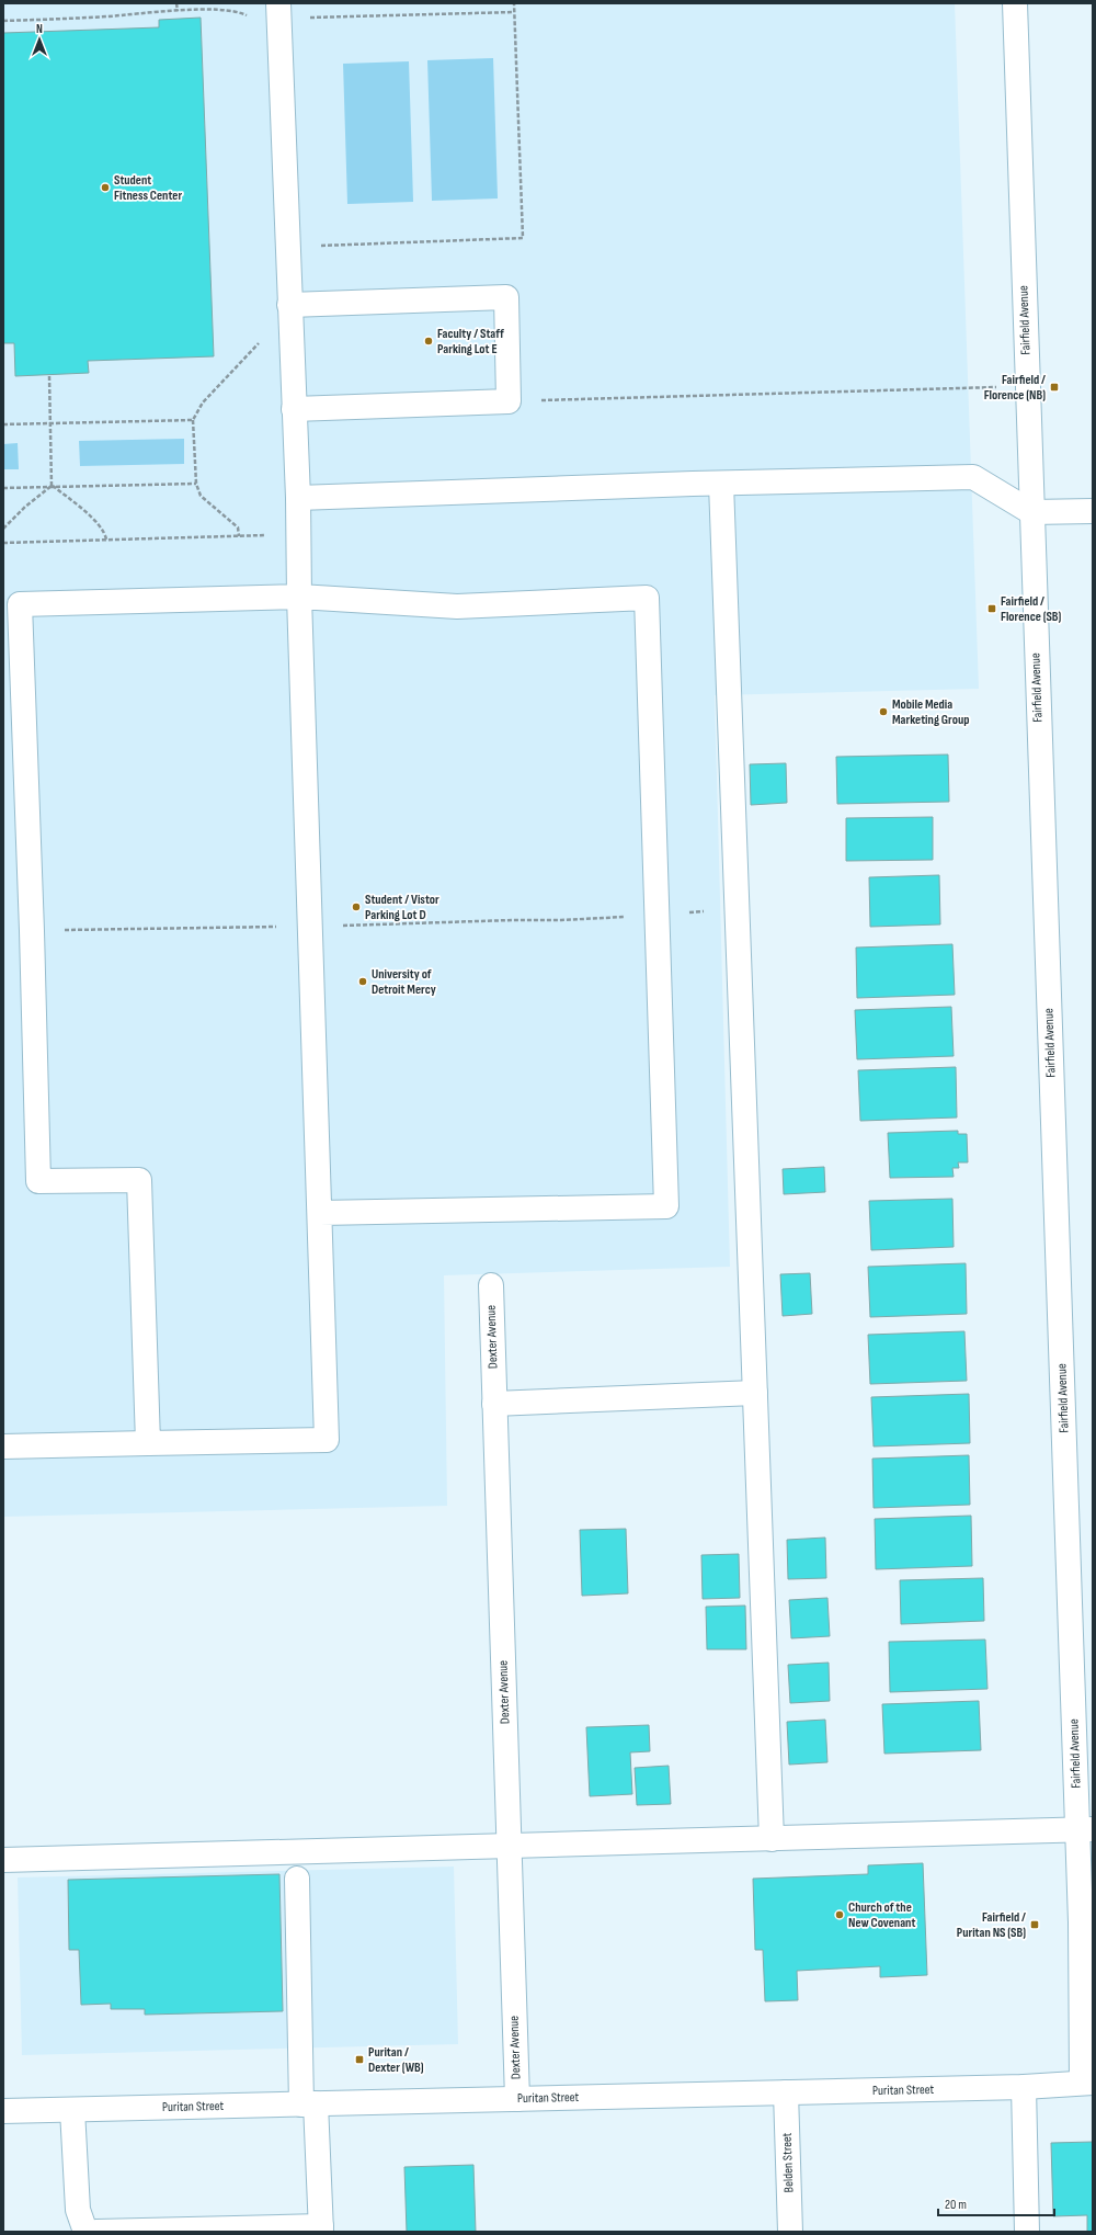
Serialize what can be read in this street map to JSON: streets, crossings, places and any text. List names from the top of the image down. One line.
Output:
{"streets":{"street":["Fairfield Avenue","Dexter Avenue","Puritan Street","Belden Street"]},"crossings":[["Fairfield Avenue","Puritan Street"],["Dexter Avenue","Puritan Street"],["Puritan Street","Belden Street"]],"places":{"other":["Student Fitness Center","Faculty / Staff Parking Lot E","Mobile Media Marketing Group","Student / Vistor Parking Lot D","University of Detroit Mercy","Church of the New Covenant"],"transit":["Fairfield / Florence (NB)","Fairfield / Florence (SB)","Fairfield / Puritan NS (SB)","Puritan / Dexter (WB)"]},"scale_bar":"20 m","north":"top"}
